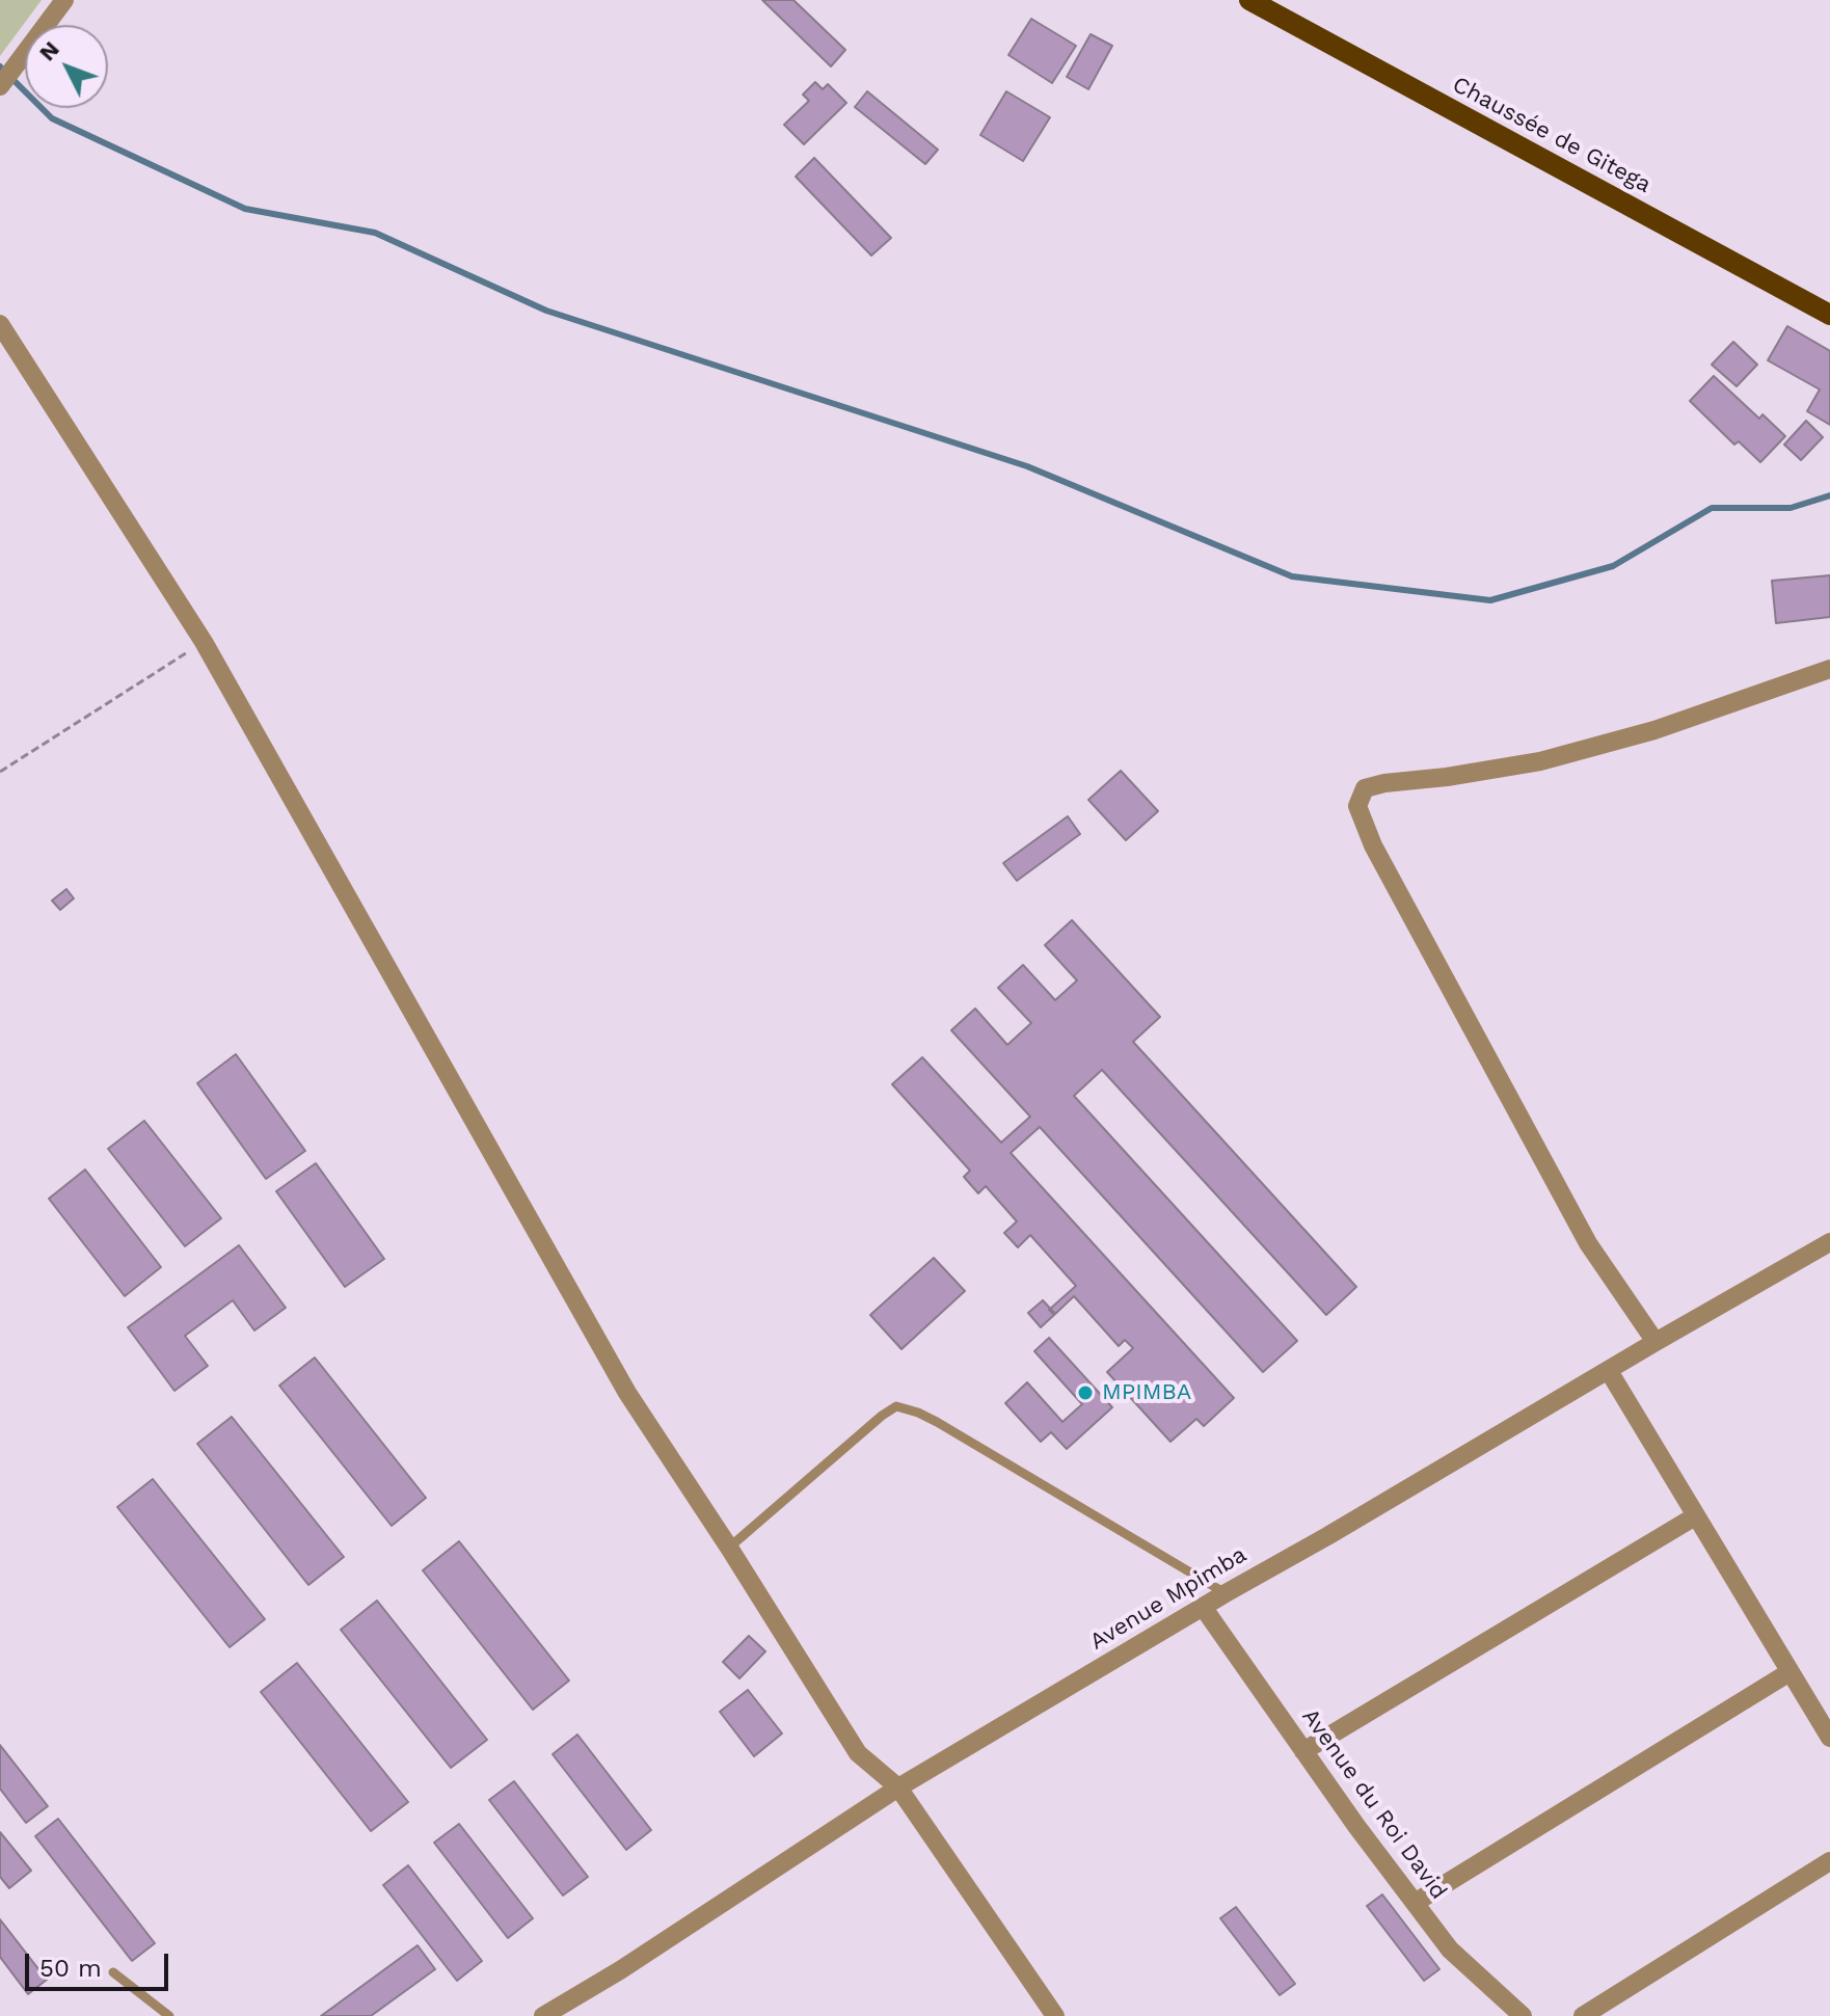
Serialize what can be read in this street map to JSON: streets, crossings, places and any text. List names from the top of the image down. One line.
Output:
{"streets":{"main road":["Chaussée de Gitega"],"street":["Avenue Mpimba","Avenue du Roi David"]},"crossings":[["Avenue Mpimba","Avenue du Roi David"]],"places":["MPIMBA"],"scale_bar":"50 m","north":"top left"}
